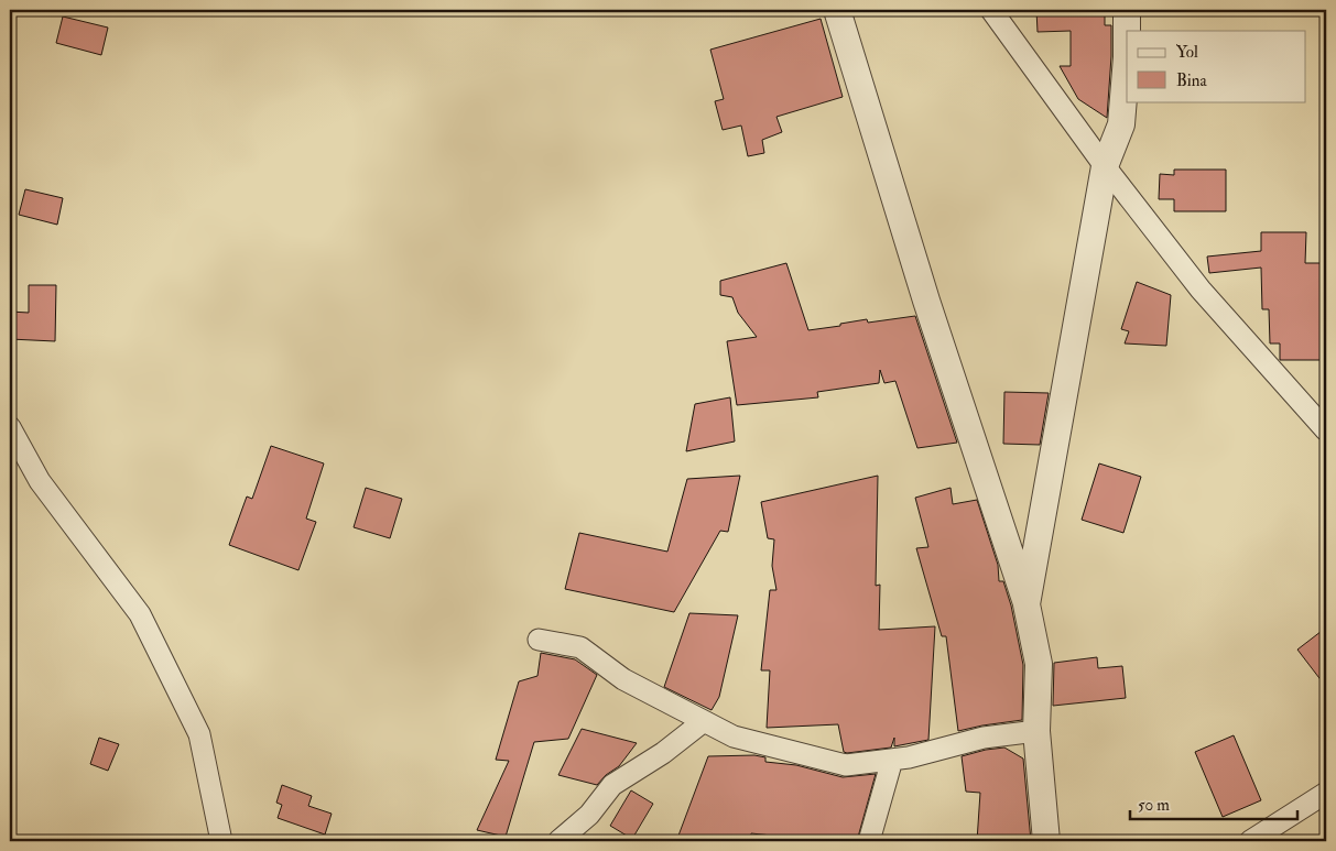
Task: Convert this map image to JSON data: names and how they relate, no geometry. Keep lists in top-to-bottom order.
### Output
{
  "legend": ["Yol", "Bina"],
  "scale_bar": "50 m"
}
